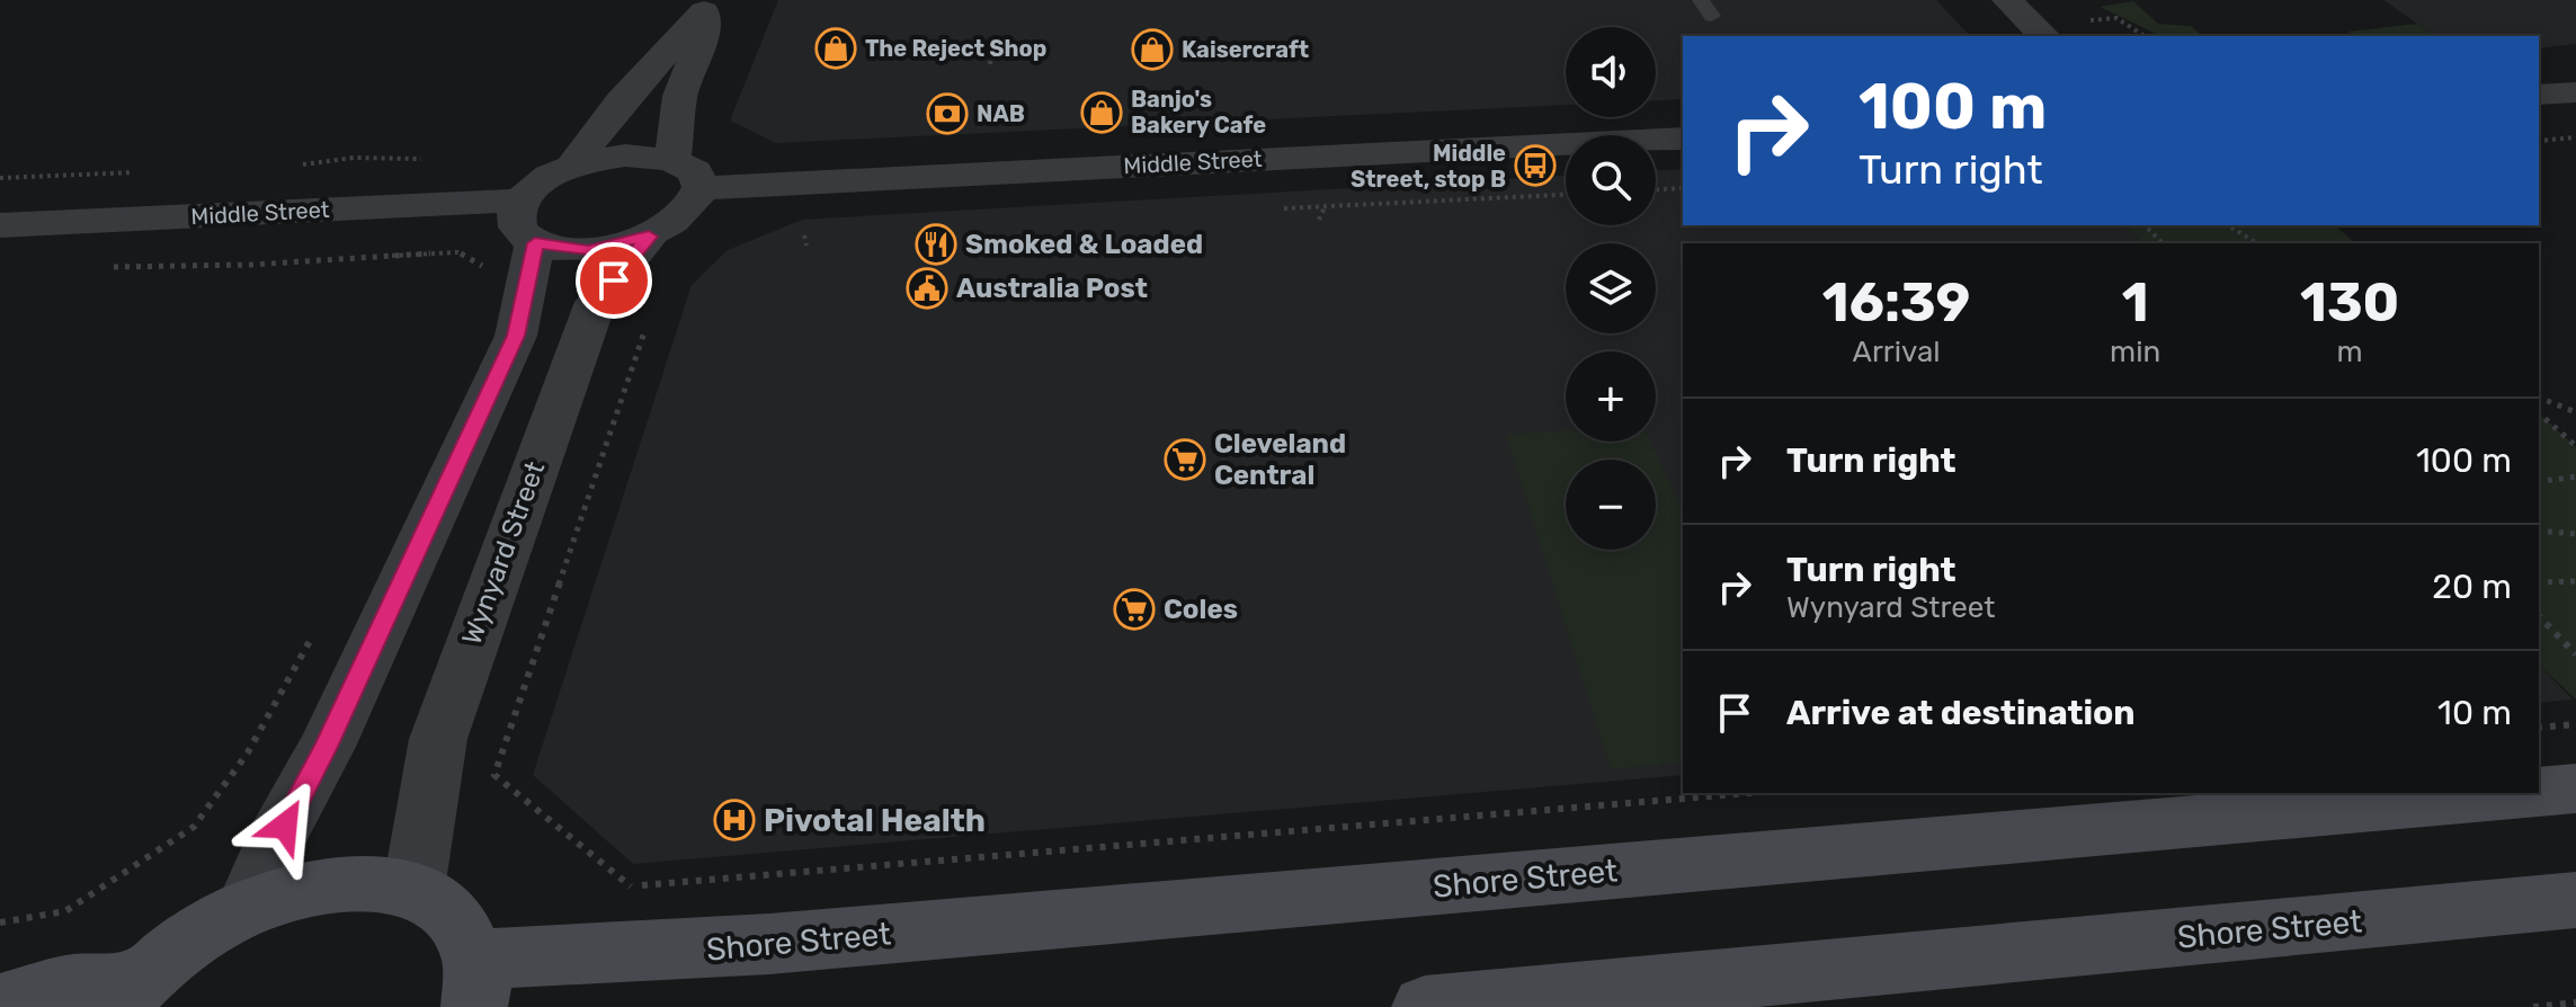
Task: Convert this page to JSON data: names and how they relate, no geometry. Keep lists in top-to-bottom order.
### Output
{
  "streets": {
    "main road": ["Shore Street"],
    "street": ["Middle Street", "Wynyard Street"]
  },
  "crossings": [
    ["Middle Street", "Wynyard Street"]
  ],
  "places": {
    "shop": ["The Reject Shop", "Kaisercraft", "Banjo's Bakery Cafe"],
    "bank": ["NAB"],
    "bus stop": ["Middle Street, stop B"],
    "restaurant": ["Smoked & Loaded"],
    "public building": ["Australia Post"],
    "supermarket": ["Cleveland Central", "Coles"],
    "hospital": ["Pivotal Health"]
  },
  "page": {
    "map_buttons": ["+", "−"],
    "turn": ["100 m", "Turn right"],
    "eta": [
      "16:39",
      "Arrival",
      "1",
      "min",
      "130",
      "m"
    ],
    "list": [
      {
        "name": "Turn right",
        "value": "100 m"
      },
      {
        "name": "Turn right",
        "note": "Wynyard Street",
        "value": "20 m"
      },
      {
        "name": "Arrive at destination",
        "value": "10 m"
      }
    ]
  }
}
